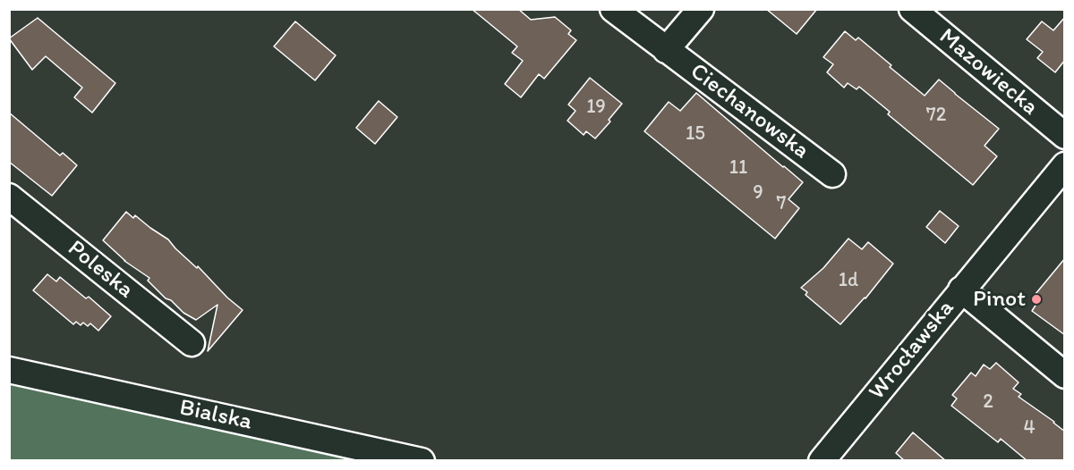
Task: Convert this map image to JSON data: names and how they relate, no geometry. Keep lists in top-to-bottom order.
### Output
{
  "streets": {
    "street": [
      "Mazowiecka",
      "Ciechanowska",
      "Poleska",
      "Wrocławska",
      "Bialska"
    ]
  },
  "places": ["Pinot"],
  "house_numbers": [
    "19",
    "72",
    "15",
    "11",
    "9",
    "7",
    "1d",
    "2",
    "4"
  ]
}
